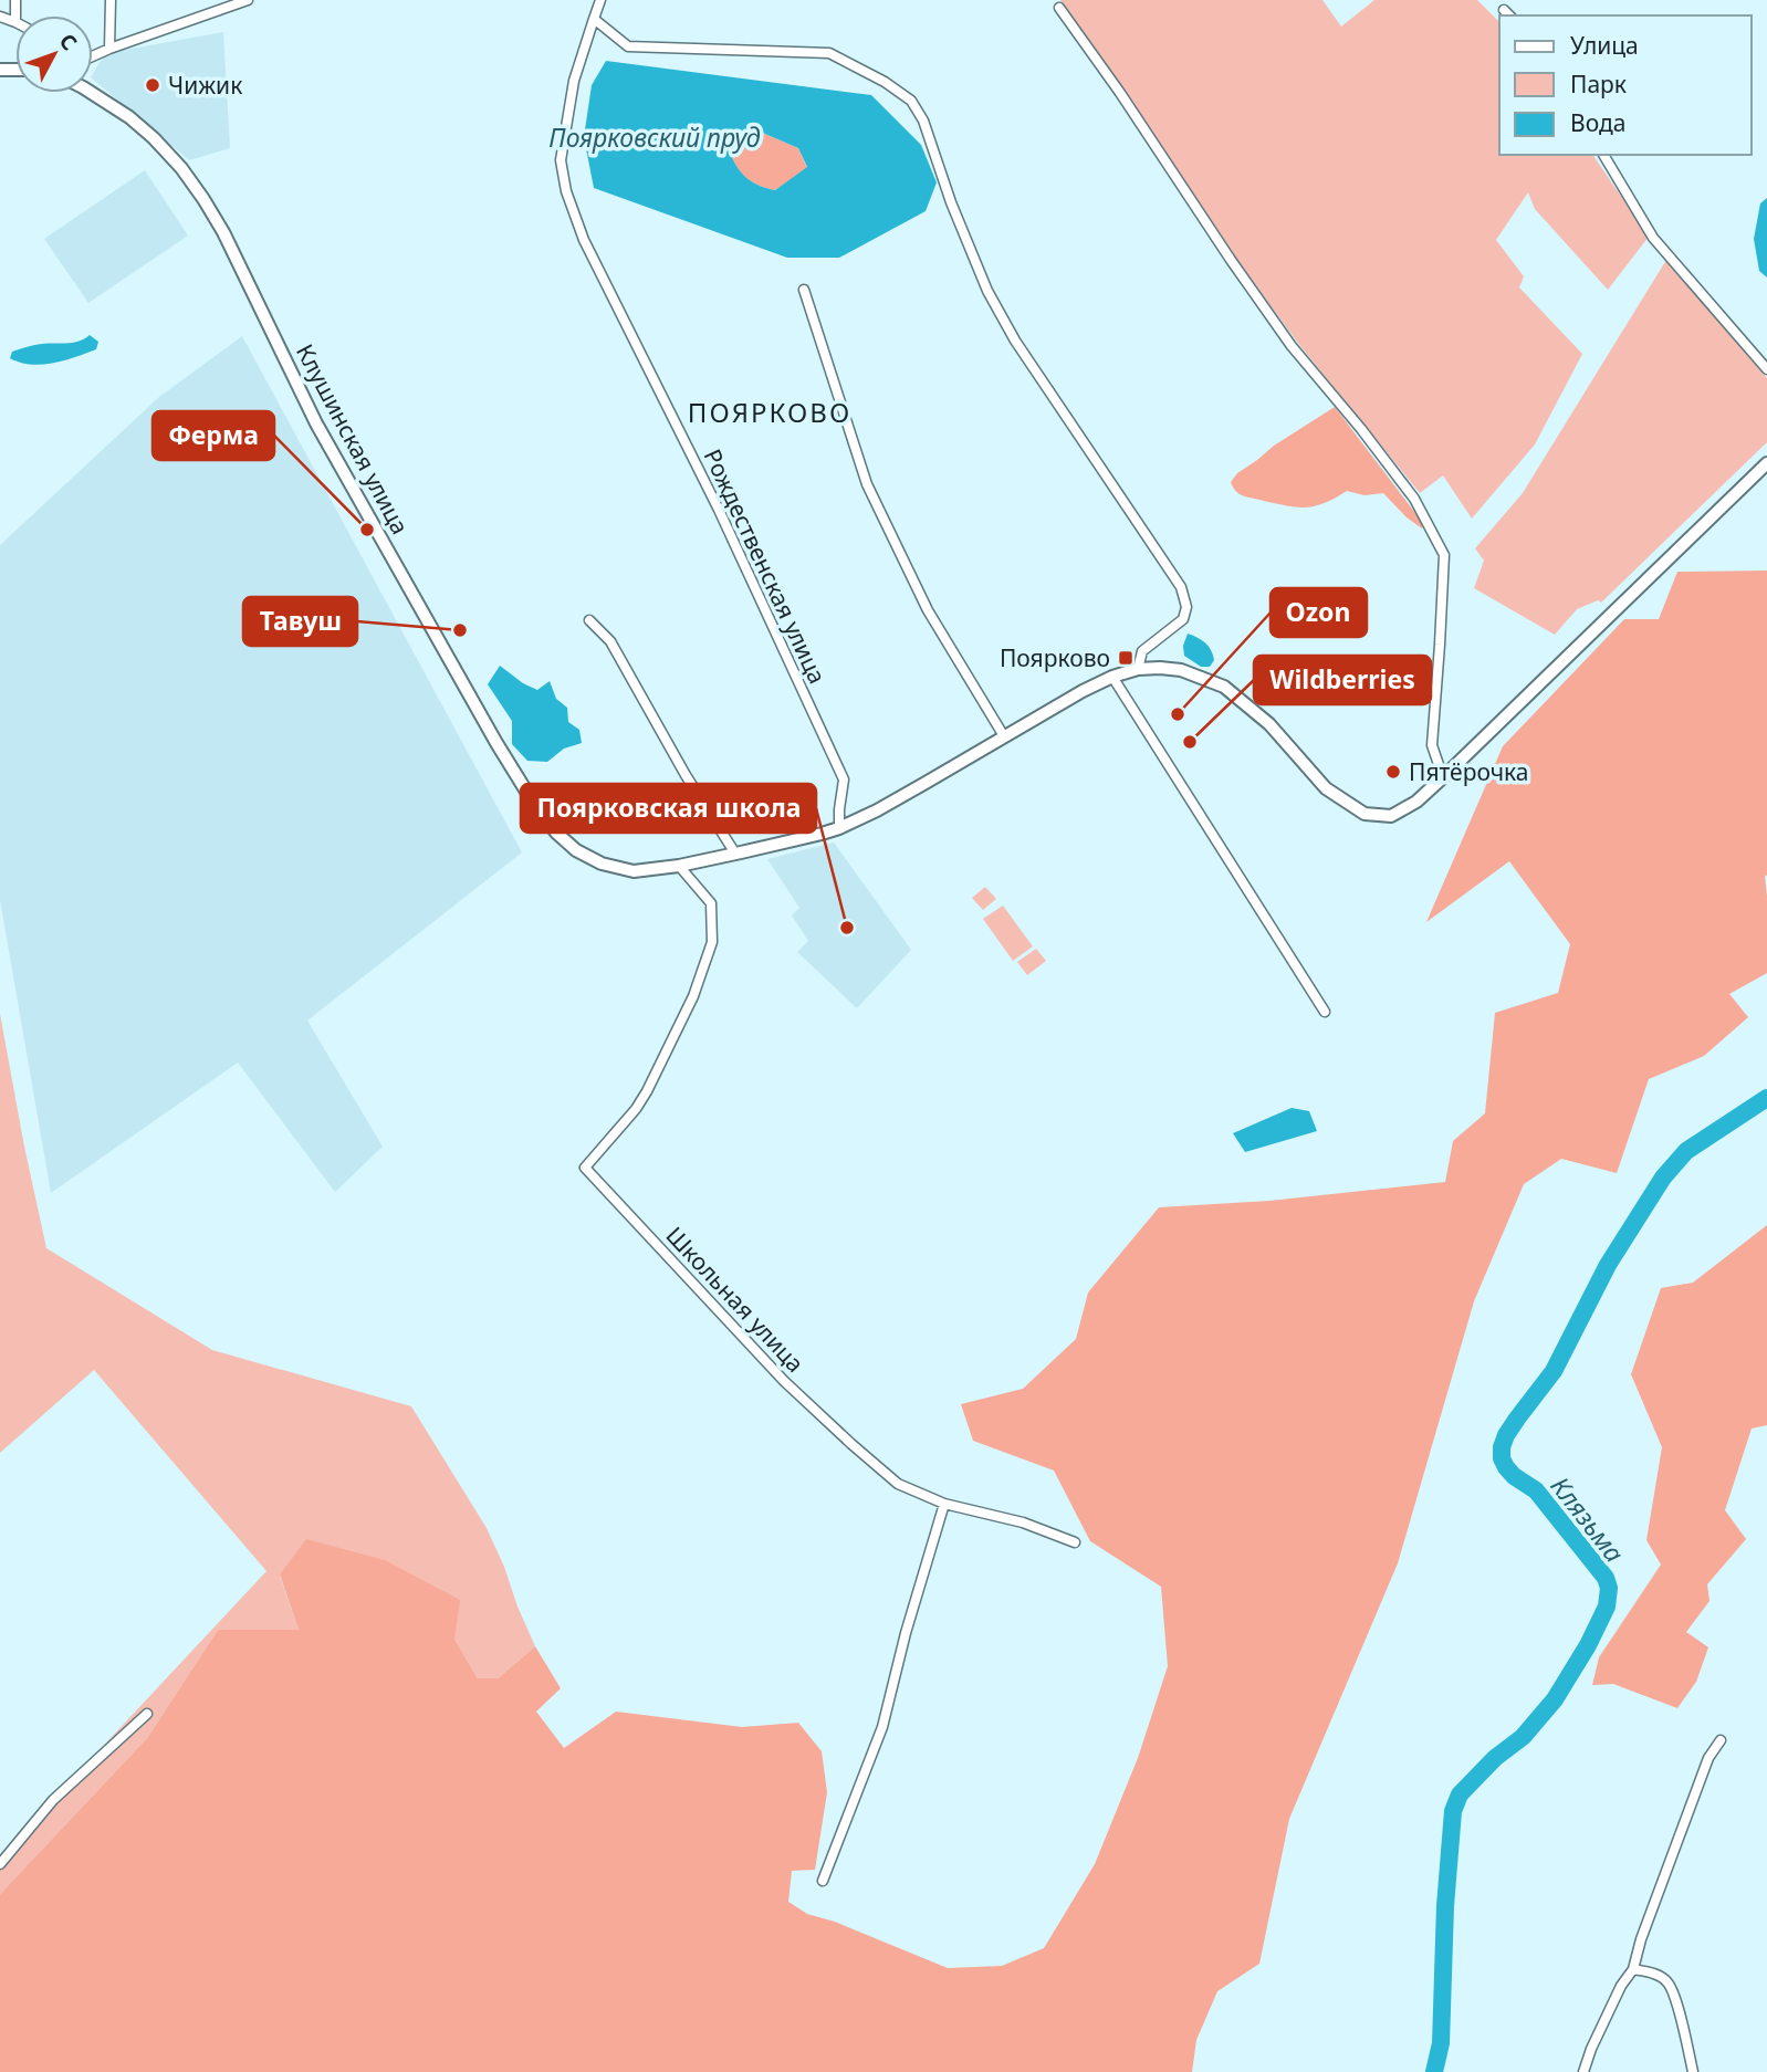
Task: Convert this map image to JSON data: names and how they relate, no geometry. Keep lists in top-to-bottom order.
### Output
{
  "streets": {
    "main road": ["Клушинская улица"],
    "street": ["Рождественская улица", "Школьная улица"]
  },
  "crossings": [
    ["Клушинская улица", "Школьная улица"]
  ],
  "districts": ["ПОЯРКОВО"],
  "water": ["Поярковский пруд", "Клязьма"],
  "places": {
    "other": [
      "Чижик",
      "Ферма",
      "Тавуш",
      "Ozon",
      "Wildberries",
      "Пятёрочка",
      "Поярковская школа"
    ],
    "transit": ["Поярково"]
  },
  "legend": ["Улица", "Парк", "Вода"],
  "north": "top right"
}
